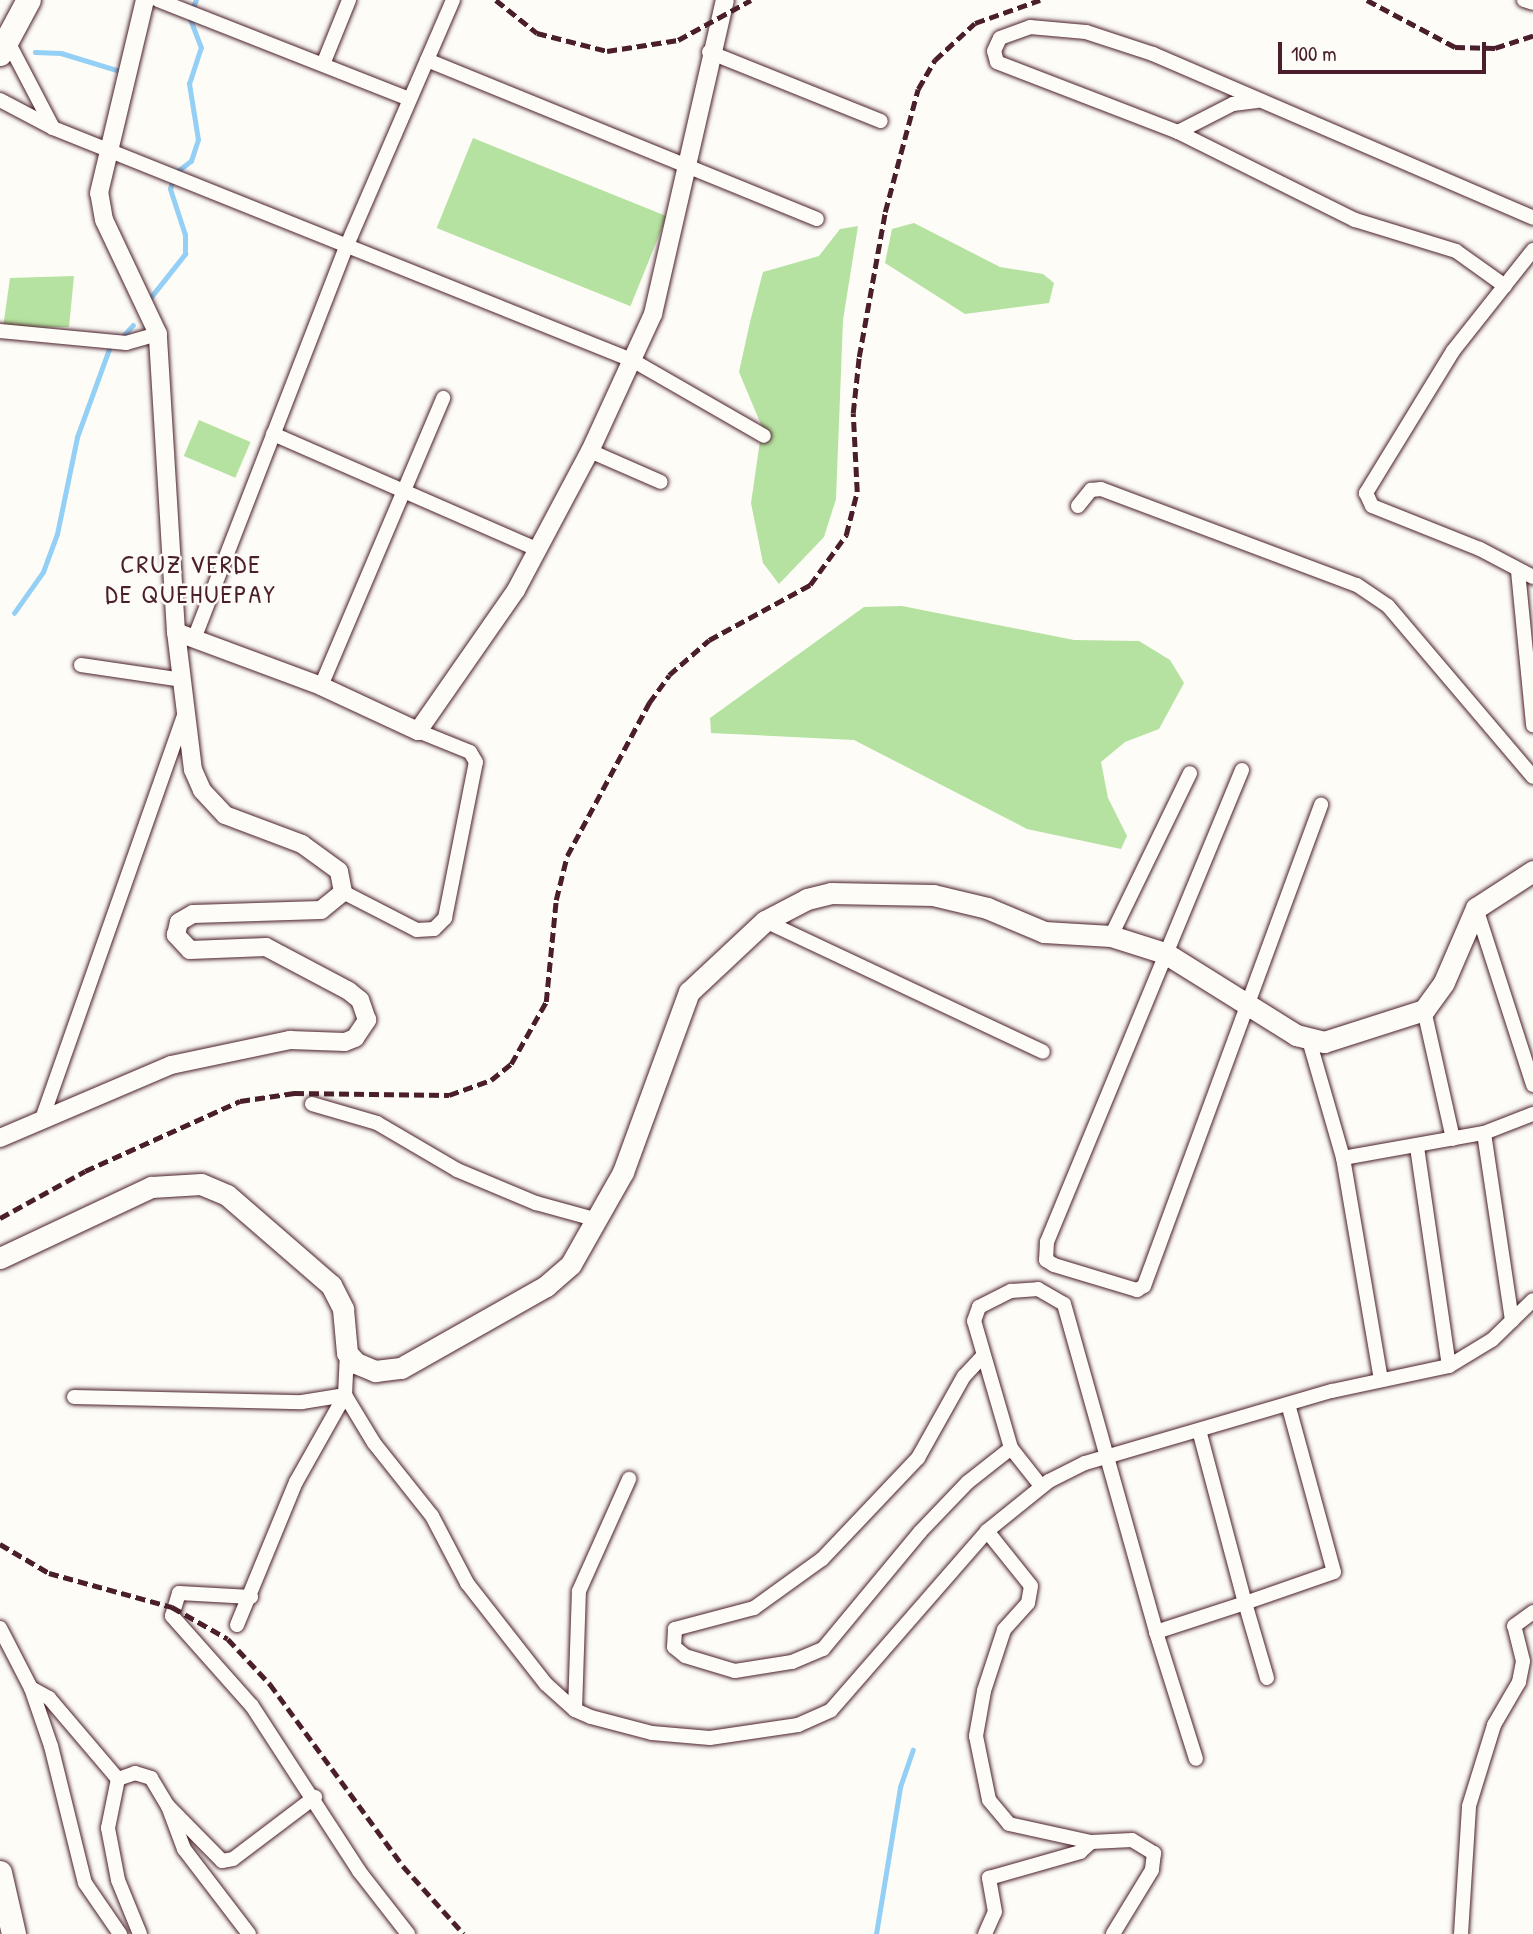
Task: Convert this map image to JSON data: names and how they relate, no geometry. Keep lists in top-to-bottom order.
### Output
{
  "districts": ["CRUZ VERDE DE QUEHUEPAY"],
  "scale_bar": "100 m"
}
